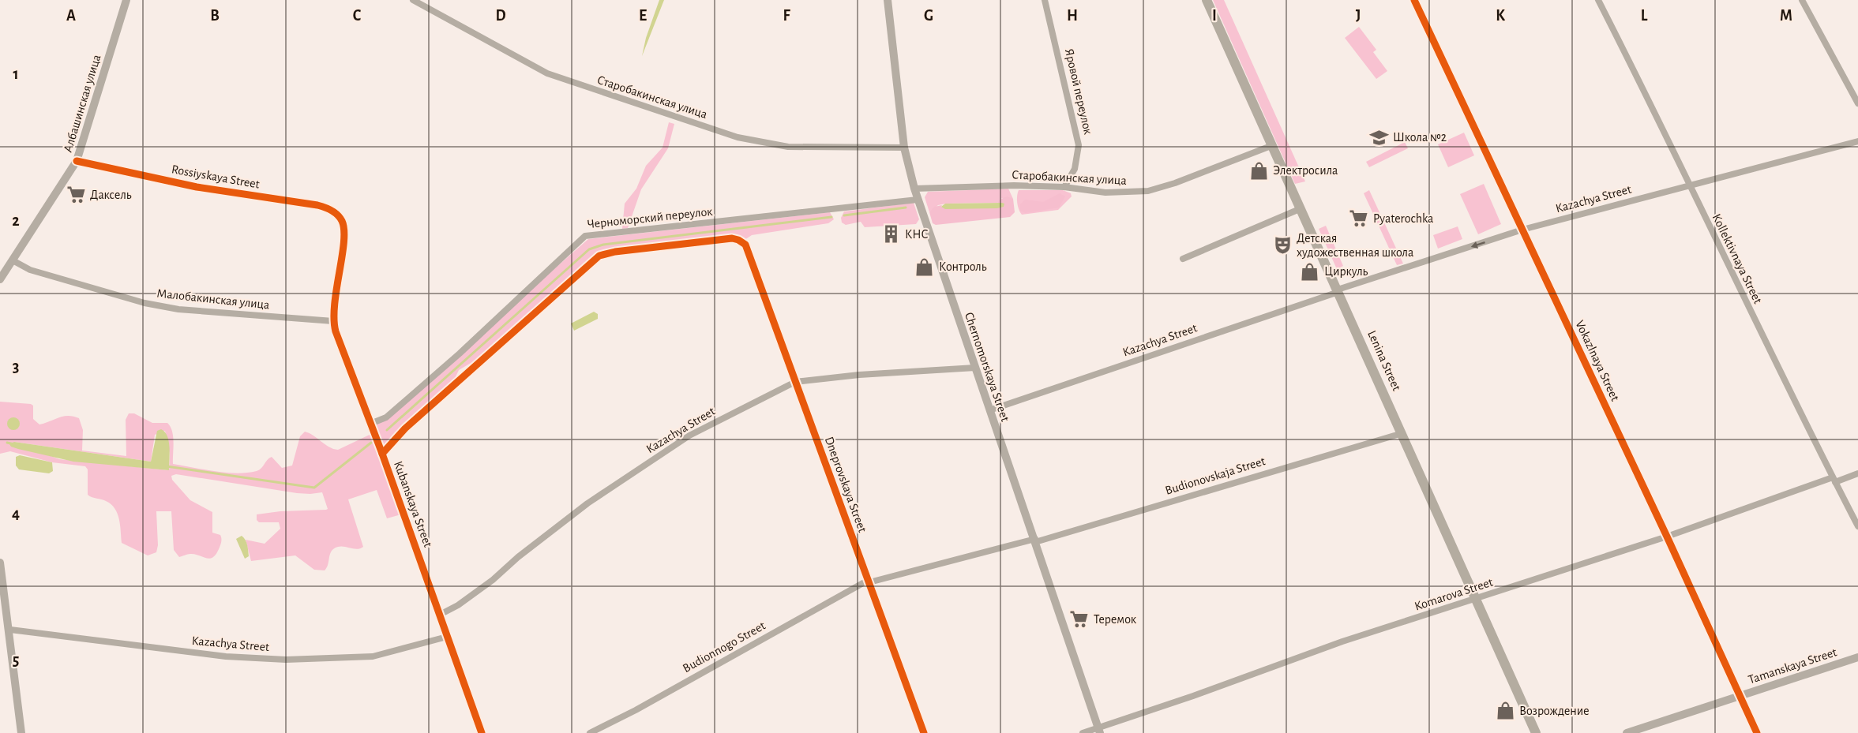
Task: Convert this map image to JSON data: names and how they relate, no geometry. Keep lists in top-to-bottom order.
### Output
{
  "streets": {
    "main road": ["Lenina Street"],
    "street": [
      "Яровой переулок",
      "Старобакинская улица",
      "Албашинская улица",
      "Rossiyskaya Street",
      "Kazachya Street",
      "Черноморский переулок",
      "Kollektivnaya Street",
      "Малобакинская улица",
      "Vokazlnaya Street",
      "Chernomorskaya Street",
      "Budionovskaja Street",
      "Dneprovskaya Street",
      "Kubanskaya Street",
      "Komarova Street",
      "Budionnogo Street",
      "Tamanskaya Street"
    ]
  },
  "crossings": [
    ["Яровой переулок", "Старобакинская улица"],
    ["Старобакинская улица", "Lenina Street"],
    ["Старобакинская улица", "Chernomorskaya Street"],
    ["Албашинская улица", "Rossiyskaya Street"],
    ["Албашинская улица", "Малобакинская улица"],
    ["Rossiyskaya Street", "Kubanskaya Street"],
    ["Kazachya Street", "Kollektivnaya Street"],
    ["Kazachya Street", "Lenina Street"],
    ["Kazachya Street", "Vokazlnaya Street"],
    ["Kazachya Street", "Chernomorskaya Street"],
    ["Kazachya Street", "Dneprovskaya Street"],
    ["Kazachya Street", "Kubanskaya Street"],
    ["Черноморский переулок", "Chernomorskaya Street"],
    ["Черноморский переулок", "Kubanskaya Street"],
    ["Kollektivnaya Street", "Komarova Street"],
    ["Малобакинская улица", "Kubanskaya Street"],
    ["Lenina Street", "Budionovskaja Street"],
    ["Lenina Street", "Komarova Street"],
    ["Vokazlnaya Street", "Komarova Street"],
    ["Vokazlnaya Street", "Tamanskaya Street"],
    ["Chernomorskaya Street", "Budionovskaja Street"],
    ["Chernomorskaya Street", "Komarova Street"],
    ["Budionovskaja Street", "Dneprovskaya Street"],
    ["Budionovskaja Street", "Budionnogo Street"],
    ["Dneprovskaya Street", "Kubanskaya Street"],
    ["Dneprovskaya Street", "Budionnogo Street"]
  ],
  "places": {
    "school or university": ["Школа №2"],
    "shop": [
      "Электросила",
      "Контроль",
      "Циркуль",
      "Возрождение"
    ],
    "supermarket": ["Даксель", "Pyaterochka", "Теремок"],
    "building": ["КНС"],
    "theatre": ["Детская художественная школа"]
  },
  "grid": {
    "columns": [
      "A",
      "B",
      "C",
      "D",
      "E",
      "F",
      "G",
      "H",
      "I",
      "J",
      "K",
      "L",
      "M"
    ],
    "rows": [
      "1",
      "2",
      "3",
      "4",
      "5"
    ]
  }
}
